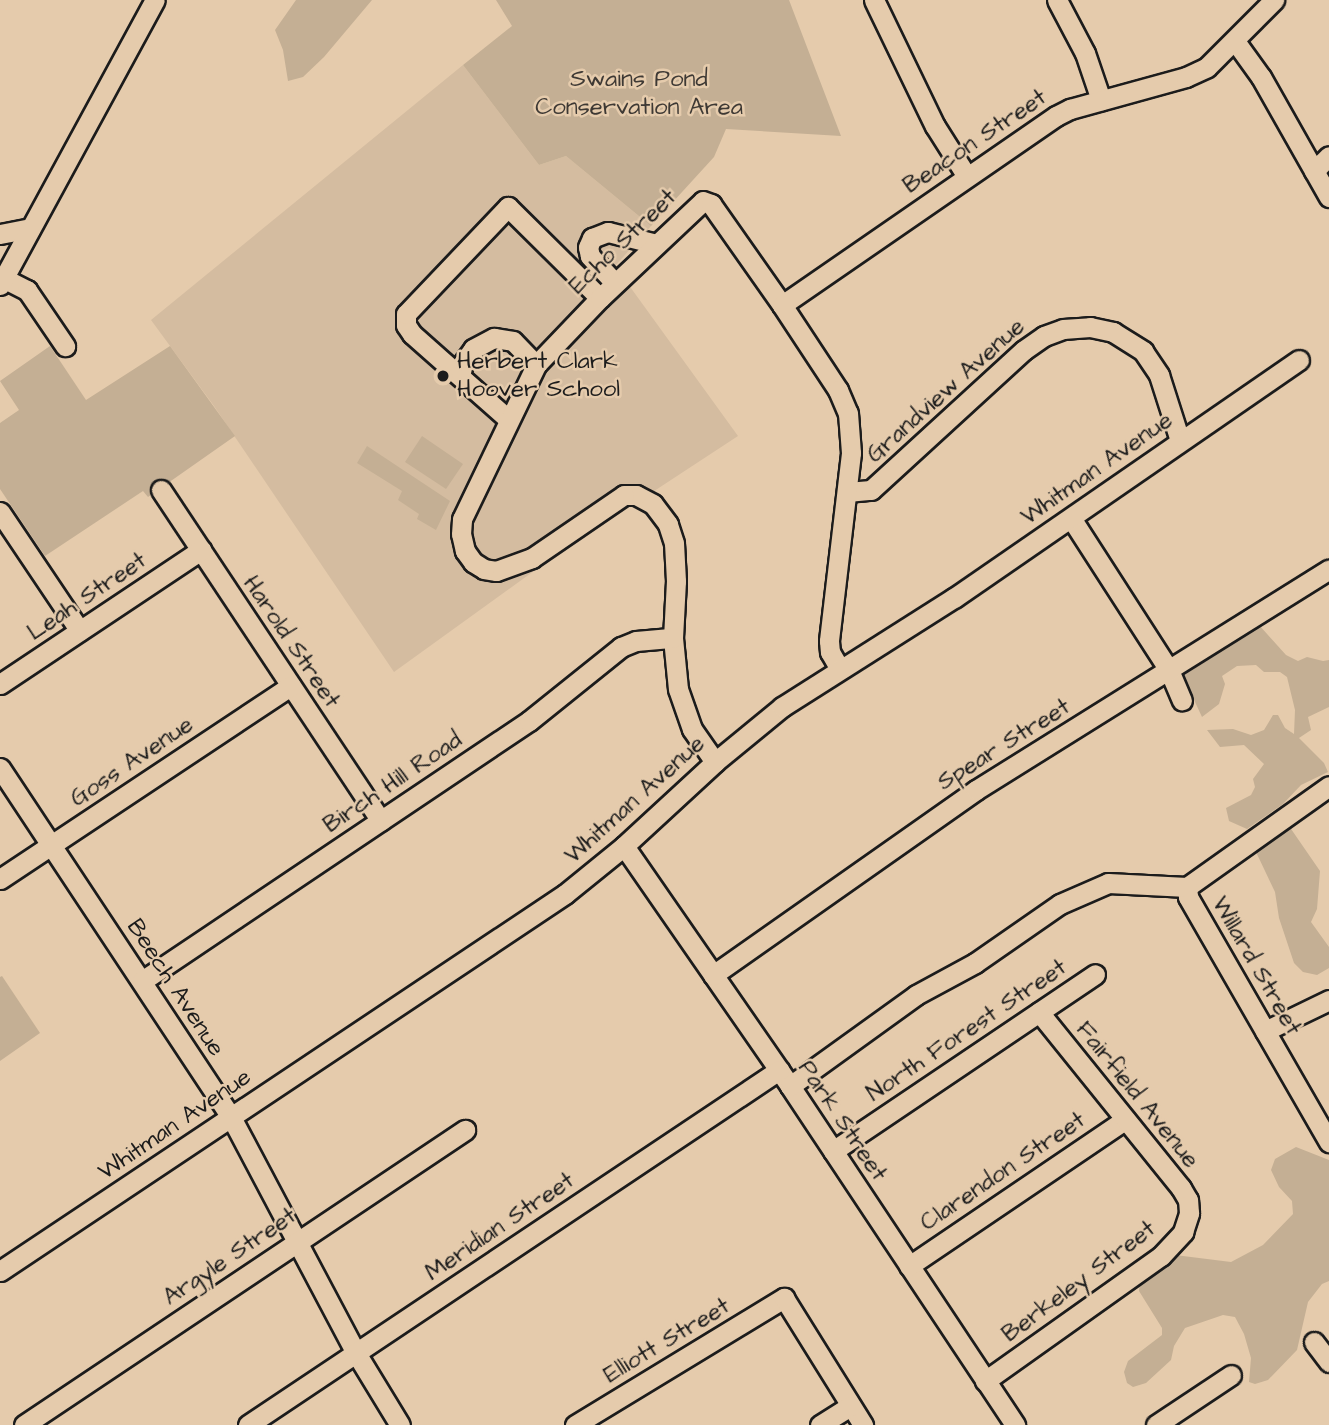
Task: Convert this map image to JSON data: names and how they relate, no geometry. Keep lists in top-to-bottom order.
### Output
{
  "streets": {
    "street": [
      "Beacon Street",
      "Echo Street",
      "Grandview Avenue",
      "Whitman Avenue",
      "Leah Street",
      "Harold Street",
      "Spear Street",
      "Goss Avenue",
      "Birch Hill Road",
      "Willard Street",
      "Beech Avenue",
      "North Forest Street",
      "Fairfield Avenue",
      "Park Street",
      "Clarendon Street",
      "Meridian Street",
      "Argyle Street",
      "Berkeley Street",
      "Elliott Street"
    ]
  },
  "crossings": [
    ["Beacon Street", "Echo Street"],
    ["Echo Street", "Grandview Avenue"],
    ["Echo Street", "Whitman Avenue"],
    ["Echo Street", "Birch Hill Road"],
    ["Grandview Avenue", "Whitman Avenue"],
    ["Whitman Avenue", "Beech Avenue"],
    ["Whitman Avenue", "Park Street"],
    ["Leah Street", "Harold Street"],
    ["Harold Street", "Goss Avenue"],
    ["Harold Street", "Birch Hill Road"],
    ["Spear Street", "Park Street"],
    ["Goss Avenue", "Beech Avenue"],
    ["Birch Hill Road", "Beech Avenue"],
    ["Willard Street", "Meridian Street"],
    ["Beech Avenue", "Meridian Street"],
    ["Beech Avenue", "Argyle Street"],
    ["North Forest Street", "Fairfield Avenue"],
    ["North Forest Street", "Park Street"],
    ["Fairfield Avenue", "Clarendon Street"],
    ["Fairfield Avenue", "Berkeley Street"],
    ["Park Street", "Clarendon Street"],
    ["Park Street", "Meridian Street"],
    ["Park Street", "Berkeley Street"]
  ],
  "parks": ["Swains Pond Conservation Area"],
  "places": ["Herbert Clark Hoover School"]
}
